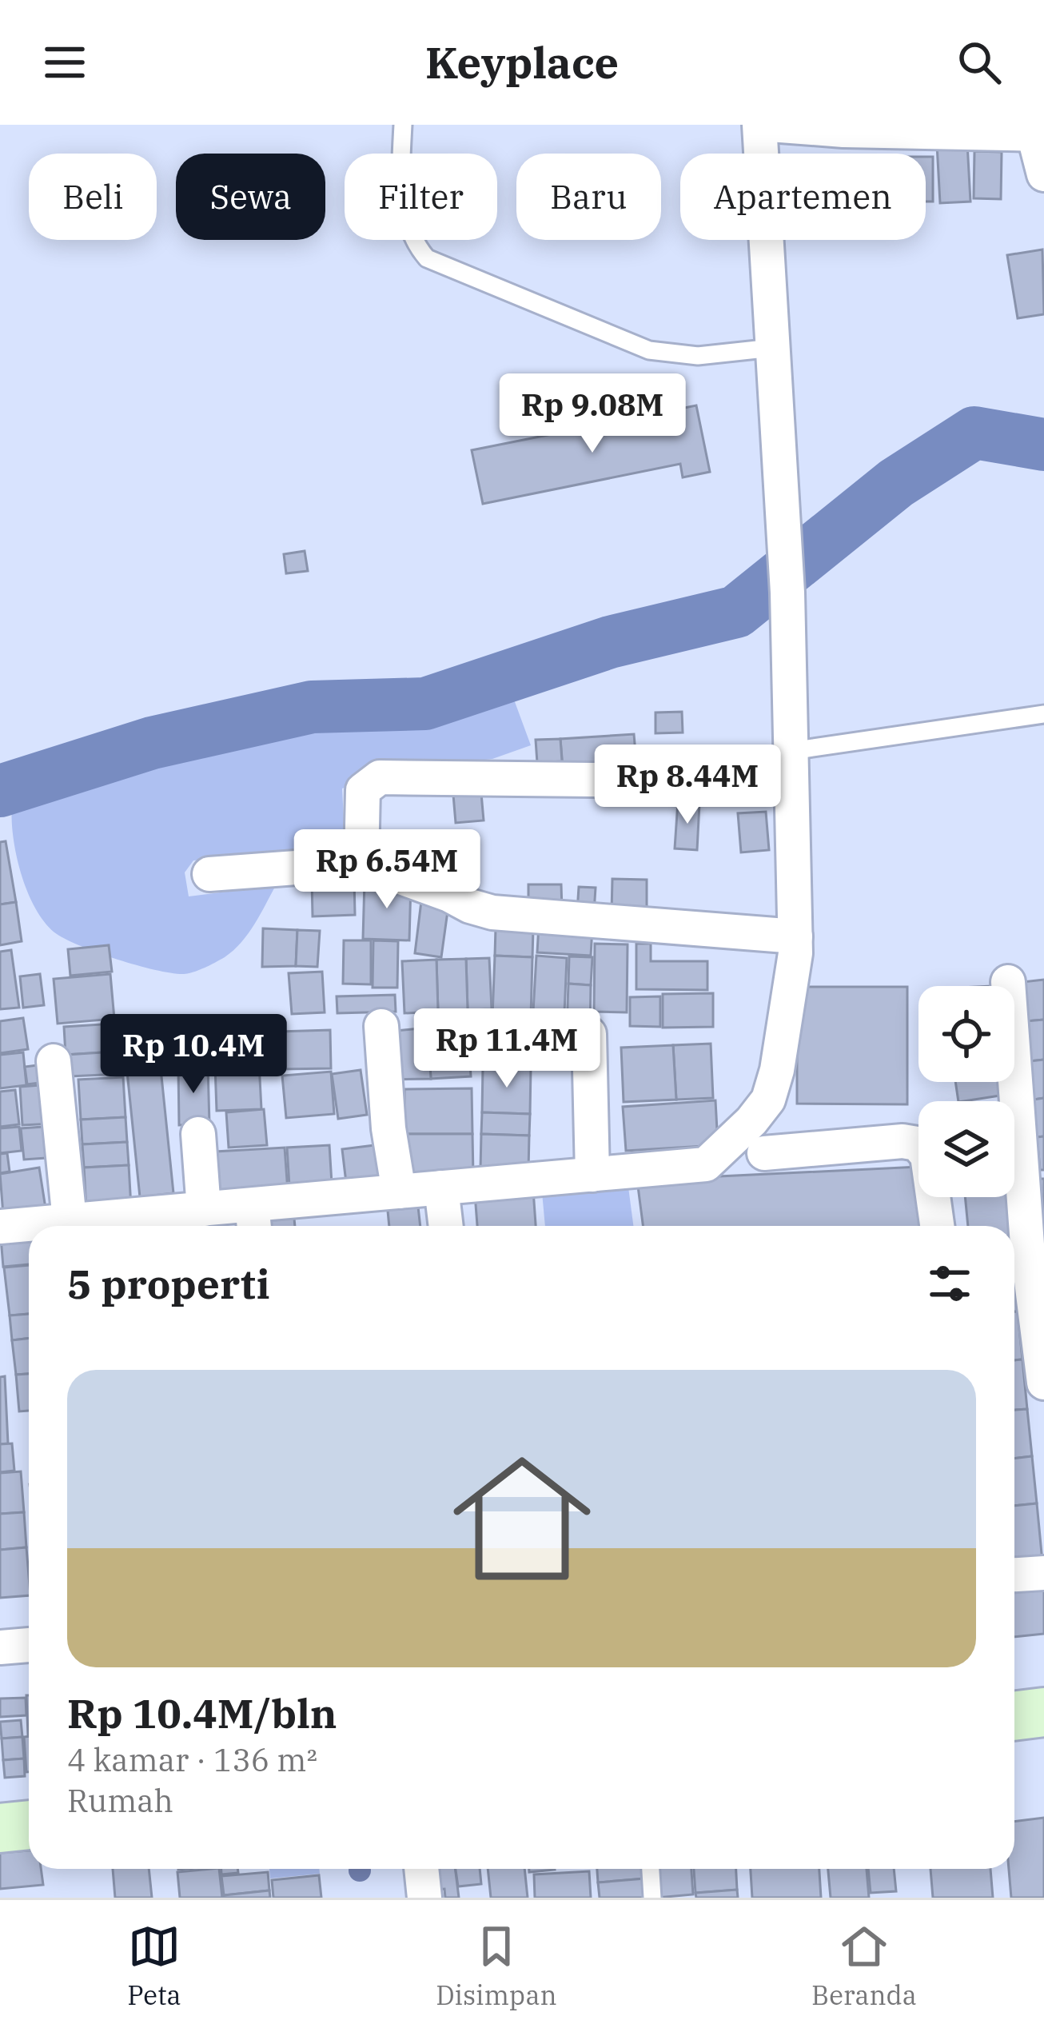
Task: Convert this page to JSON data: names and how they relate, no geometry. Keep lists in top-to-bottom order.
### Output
{
  "page": {
    "header": "Keyplace",
    "chip": [
      "Beli",
      "Sewa",
      "Filter",
      "Baru",
      "Apartemen"
    ],
    "price": [
      "Rp 9.08M",
      "Rp 8.44M",
      "Rp 6.54M",
      "Rp 11.4M",
      "Rp 10.4M"
    ],
    "heading": "5 properti",
    "list": [
      {
        "name": "Rp 10.4M/bln",
        "note": "4 kamar · 136 m² · Rumah"
      }
    ],
    "tabs": ["Peta", "Disimpan", "Beranda"]
  }
}
